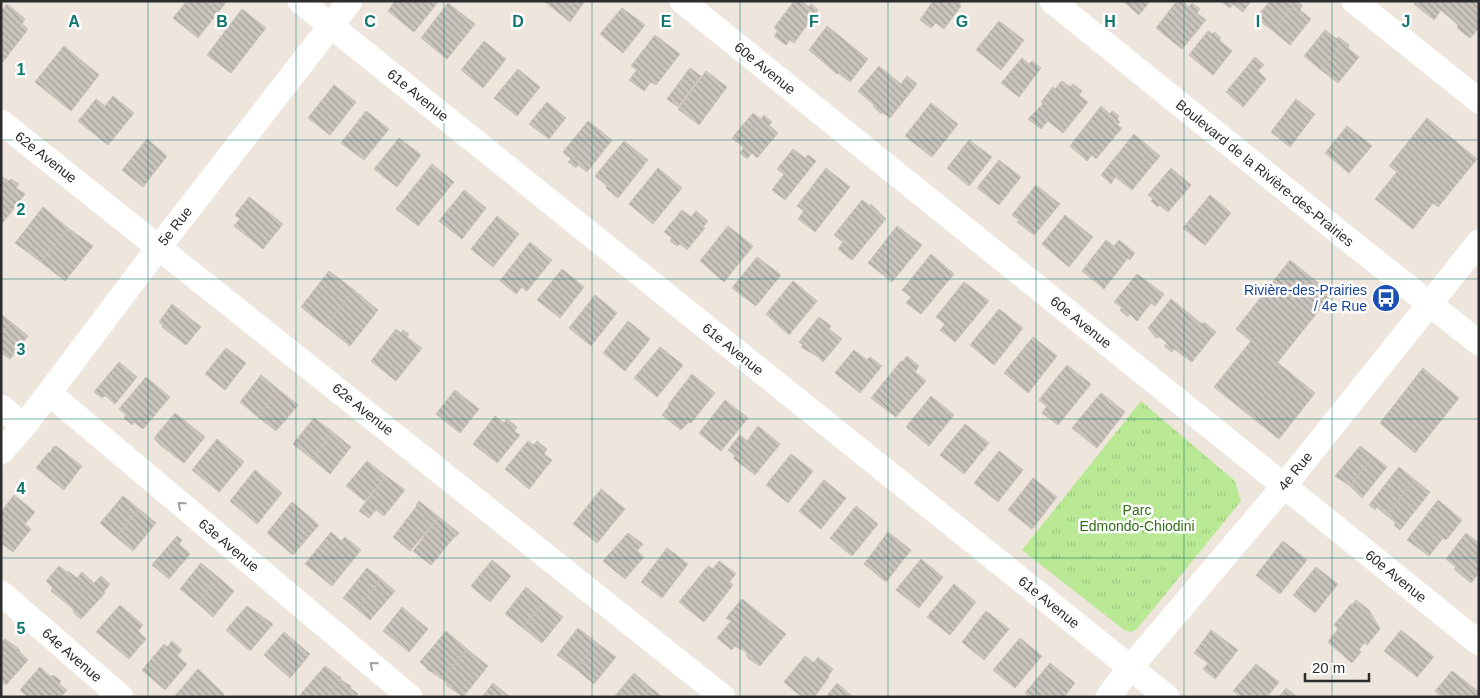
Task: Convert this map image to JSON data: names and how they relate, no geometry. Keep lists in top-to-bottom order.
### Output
{
  "streets": {
    "street": [
      "60e Avenue",
      "61e Avenue",
      "62e Avenue",
      "Boulevard de la Rivière-des-Prairies",
      "5e Rue",
      "4e Rue",
      "63e Avenue",
      "64e Avenue"
    ]
  },
  "crossings": [
    ["60e Avenue", "4e Rue"],
    ["61e Avenue", "5e Rue"],
    ["61e Avenue", "4e Rue"],
    ["62e Avenue", "5e Rue"],
    ["Boulevard de la Rivière-des-Prairies", "4e Rue"],
    ["5e Rue", "63e Avenue"]
  ],
  "one_way": ["63e Avenue"],
  "parks": ["Parc Edmondo-Chiodini"],
  "places": {
    "bus stop": ["Rivière-des-Prairies / 4e Rue"]
  },
  "scale_bar": "20 m",
  "grid": {
    "columns": [
      "A",
      "B",
      "C",
      "D",
      "E",
      "F",
      "G",
      "H",
      "I",
      "J"
    ],
    "rows": [
      "1",
      "2",
      "3",
      "4",
      "5"
    ]
  }
}
